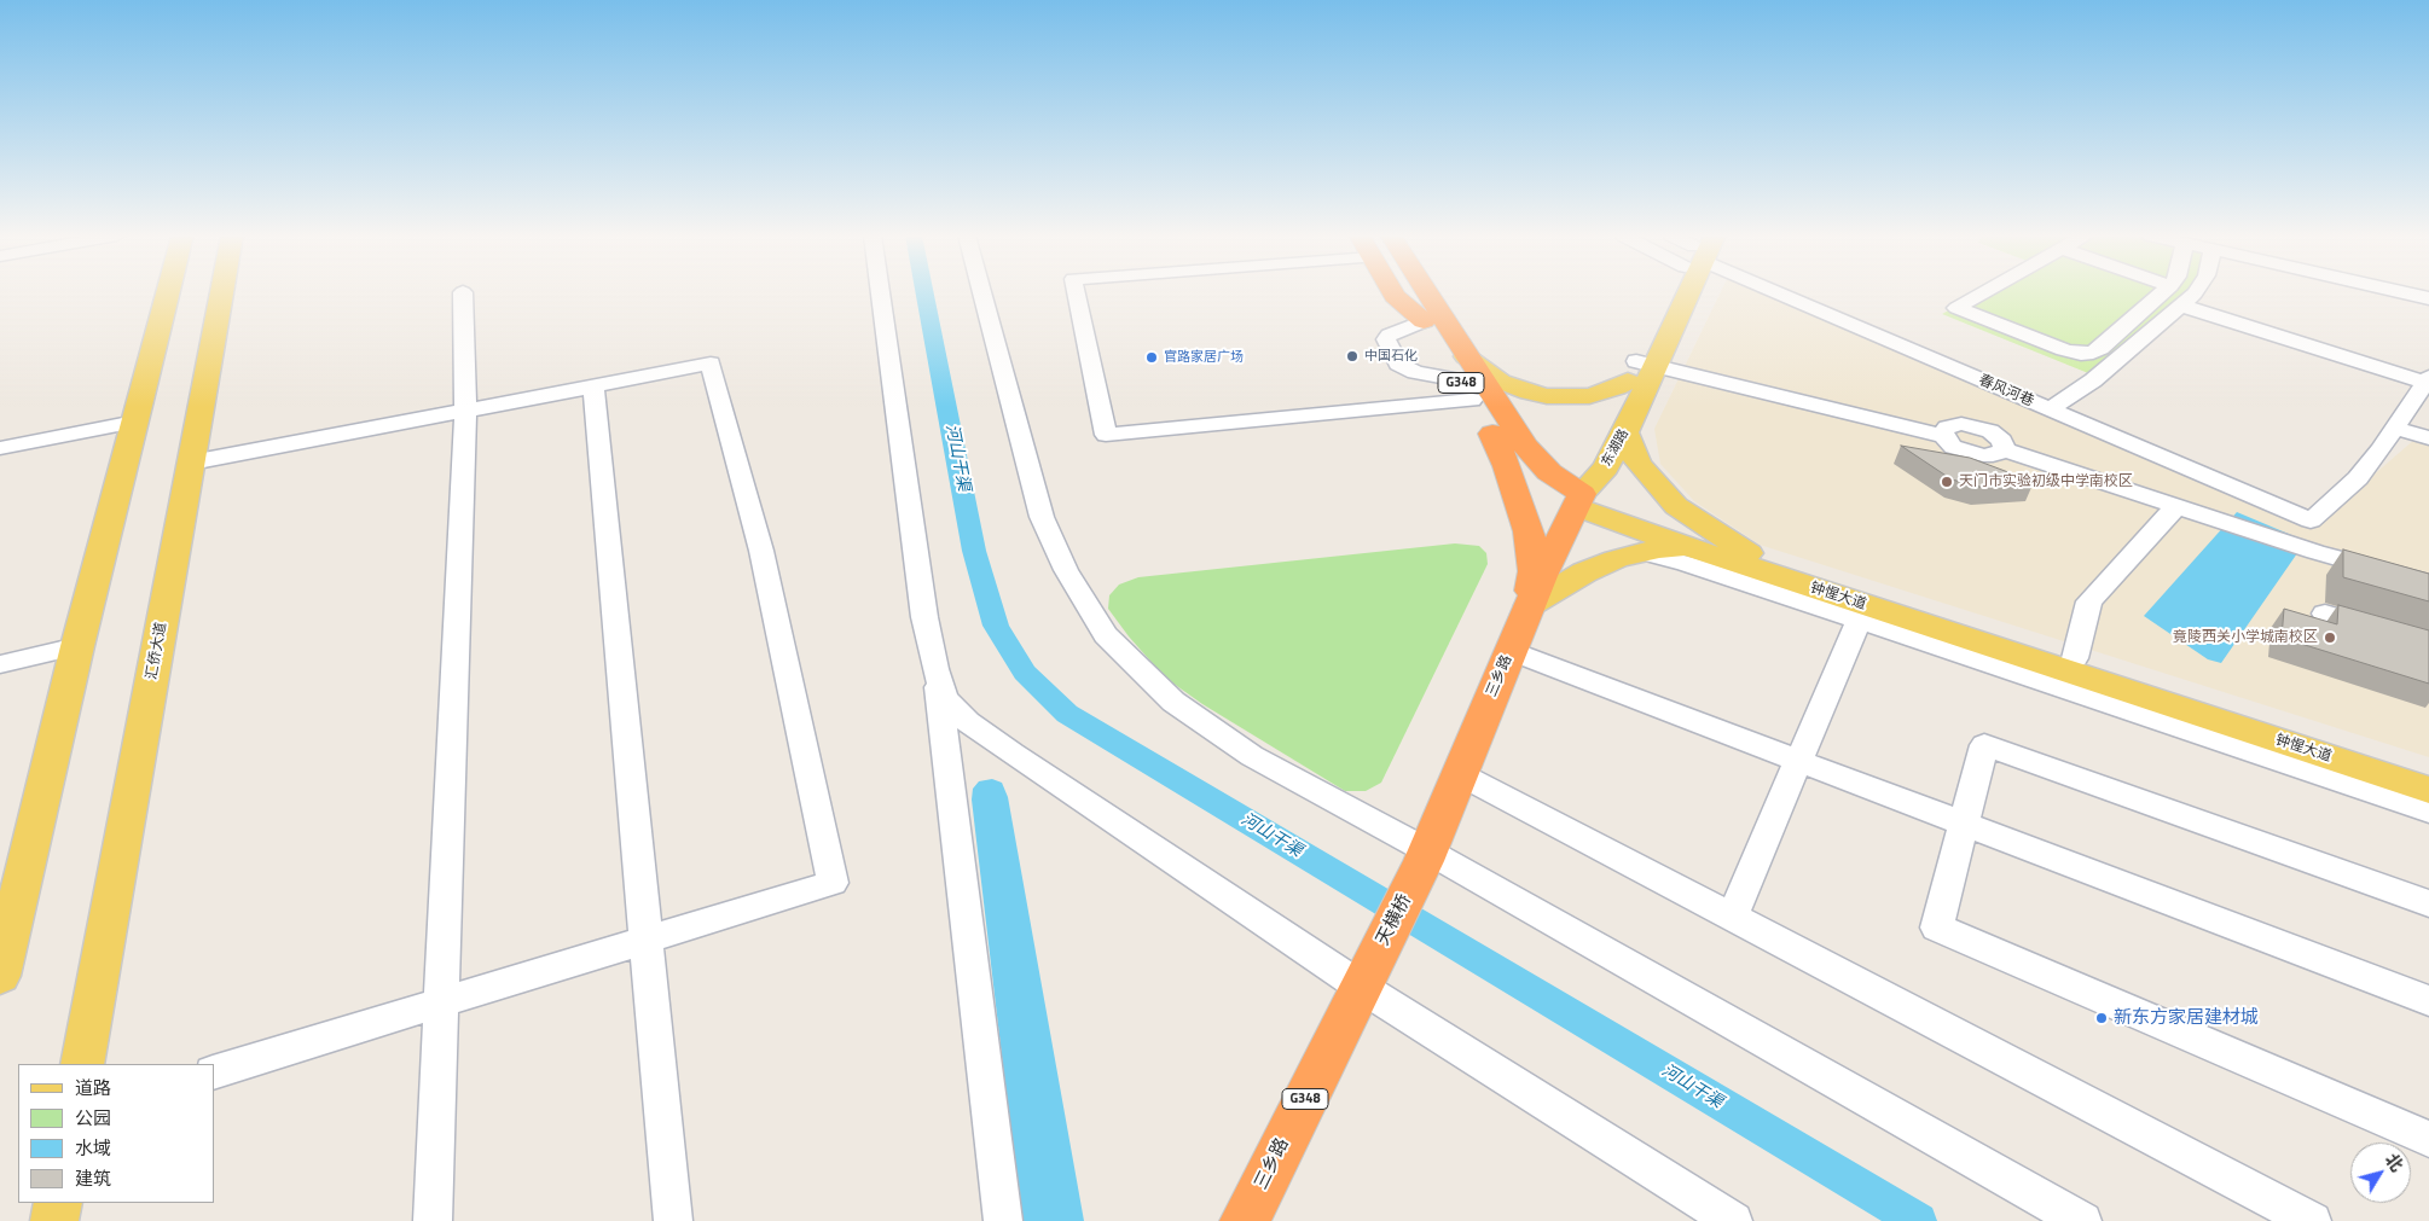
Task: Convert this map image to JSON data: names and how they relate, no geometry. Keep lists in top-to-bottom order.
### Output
{
  "streets": {
    "highway": [
      "G348",
      "钟惺大道",
      "三乡路",
      "天横桥"
    ],
    "main road": ["东湖路", "汇侨大道"],
    "street": ["春风河巷"]
  },
  "crossings": [
    ["东湖路", "钟惺大道"],
    ["东湖路", "三乡路"],
    ["钟惺大道", "三乡路"],
    ["三乡路", "天横桥"]
  ],
  "water": ["河山干渠"],
  "places": [
    "中国石化",
    "官路家居广场",
    "天门市实验初级中学南校区",
    "竟陵西关小学城南校区",
    "新东方家居建材城"
  ],
  "legend": [
    "道路",
    "公园",
    "水域",
    "建筑"
  ],
  "north": "top right"
}
